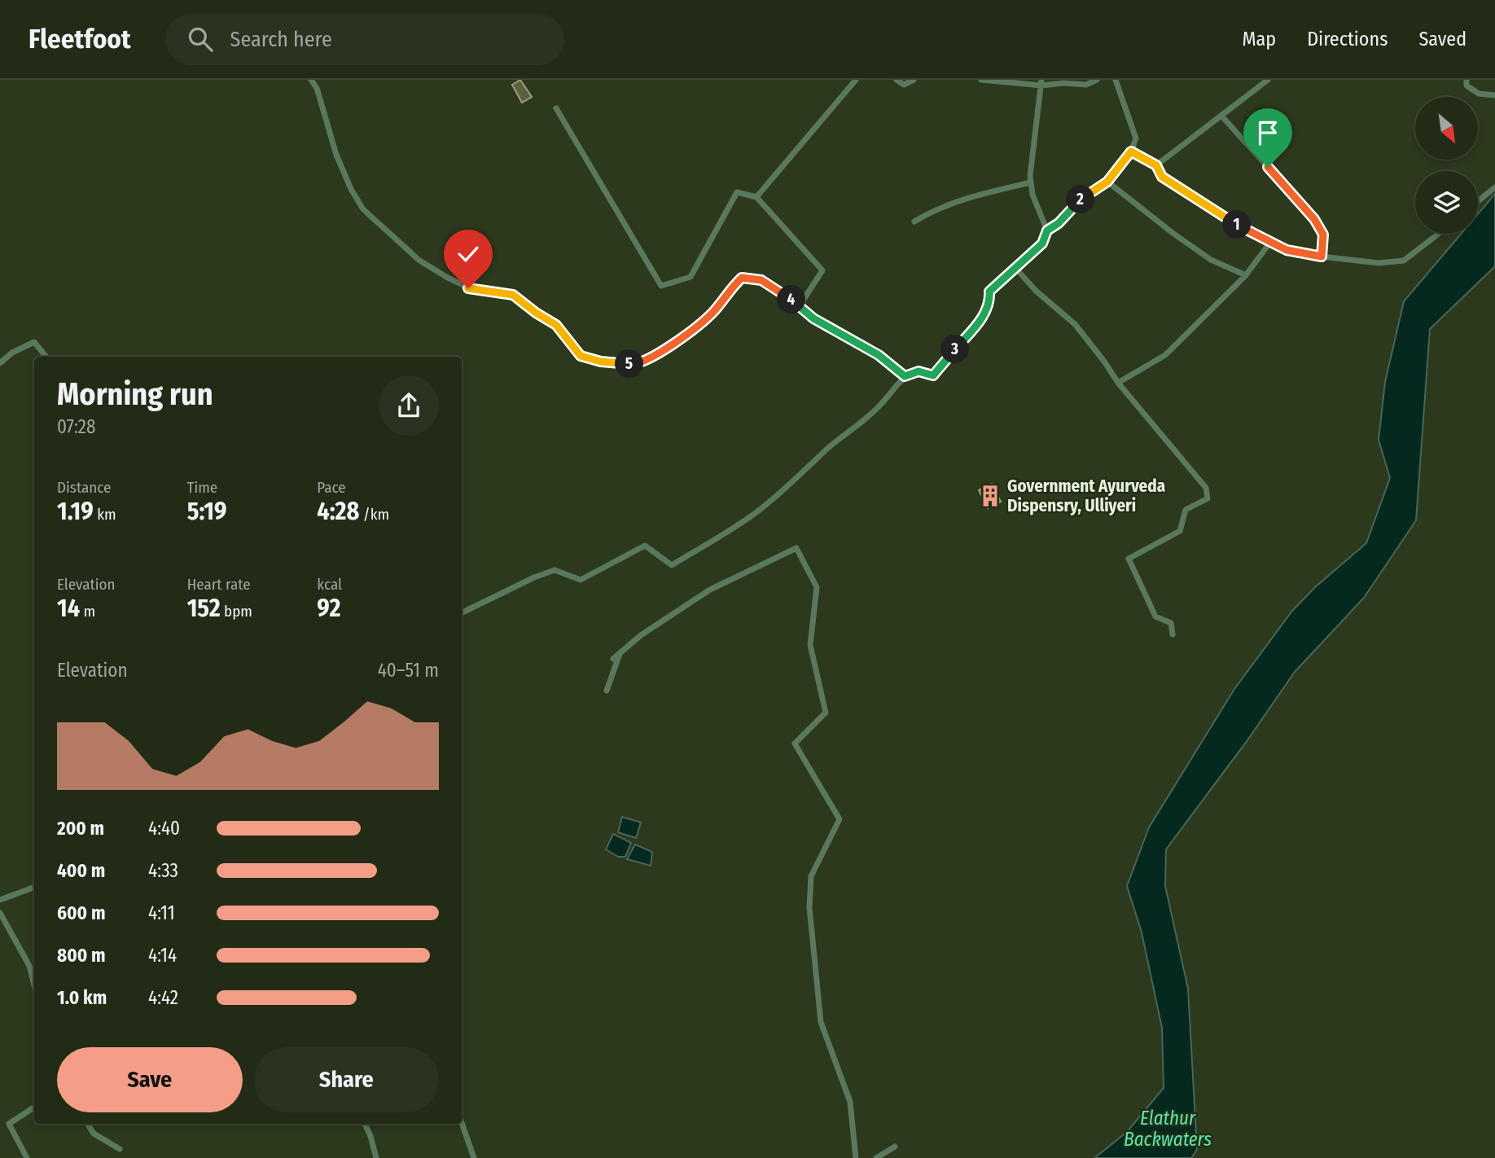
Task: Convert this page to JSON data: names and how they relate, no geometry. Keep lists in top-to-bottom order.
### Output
{
  "water": ["Elathur Backwaters"],
  "places": {
    "building": ["Government Ayurveda Dispensry, Ulliyeri"]
  },
  "north": "bottom right",
  "page": {
    "header": "Fleetfoot",
    "search": "Search here",
    "nav": ["Map", "Directions", "Saved"],
    "pins": [
      "2",
      "1",
      "4",
      "3",
      "5"
    ],
    "heading": ["Morning run", "07:28"],
    "stats": [
      ["Distance", "1.19 km"],
      ["Time", "5:19"],
      ["Pace", "4:28 /km"],
      ["Elevation", "14 m"],
      ["Heart rate", "152 bpm"],
      ["kcal", "92"]
    ],
    "chart": ["Elevation", "40–51 m"],
    "list": [
      {
        "name": "200 m",
        "note": "4:40"
      },
      {
        "name": "400 m",
        "note": "4:33"
      },
      {
        "name": "600 m",
        "note": "4:11"
      },
      {
        "name": "800 m",
        "note": "4:14"
      },
      {
        "name": "1.0 km",
        "note": "4:42"
      }
    ],
    "buttons": ["Save", "Share"]
  }
}
